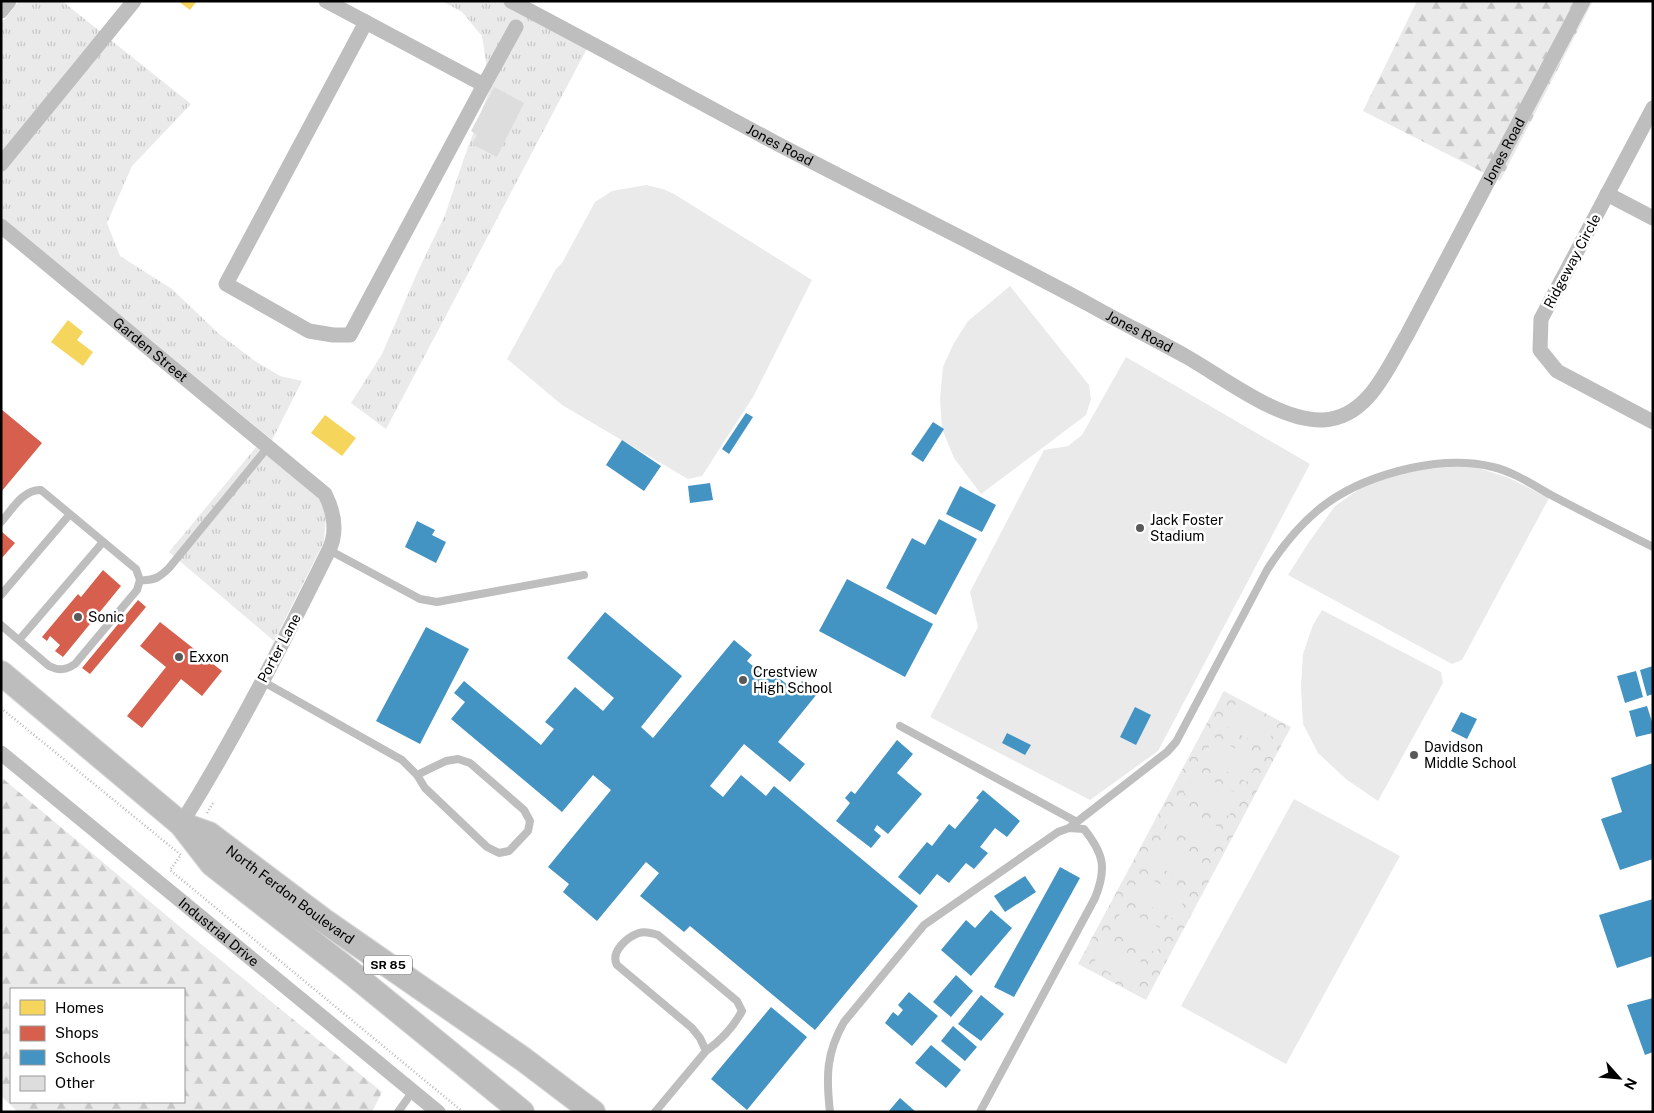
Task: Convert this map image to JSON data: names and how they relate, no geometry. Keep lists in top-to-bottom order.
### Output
{
  "streets": {
    "main road": ["North Ferdon Boulevard", "SR 85"],
    "street": [
      "Jones Road",
      "Ridgeway Circle",
      "Garden Street",
      "Porter Lane",
      "Industrial Drive"
    ]
  },
  "crossings": [
    ["Garden Street", "Porter Lane"],
    ["Porter Lane", "North Ferdon Boulevard"]
  ],
  "places": [
    "Jack Foster Stadium",
    "Sonic",
    "Exxon",
    "Crestview High School",
    "Davidson Middle School"
  ],
  "legend": [
    "Homes",
    "Shops",
    "Schools",
    "Other"
  ],
  "north": "bottom right"
}
